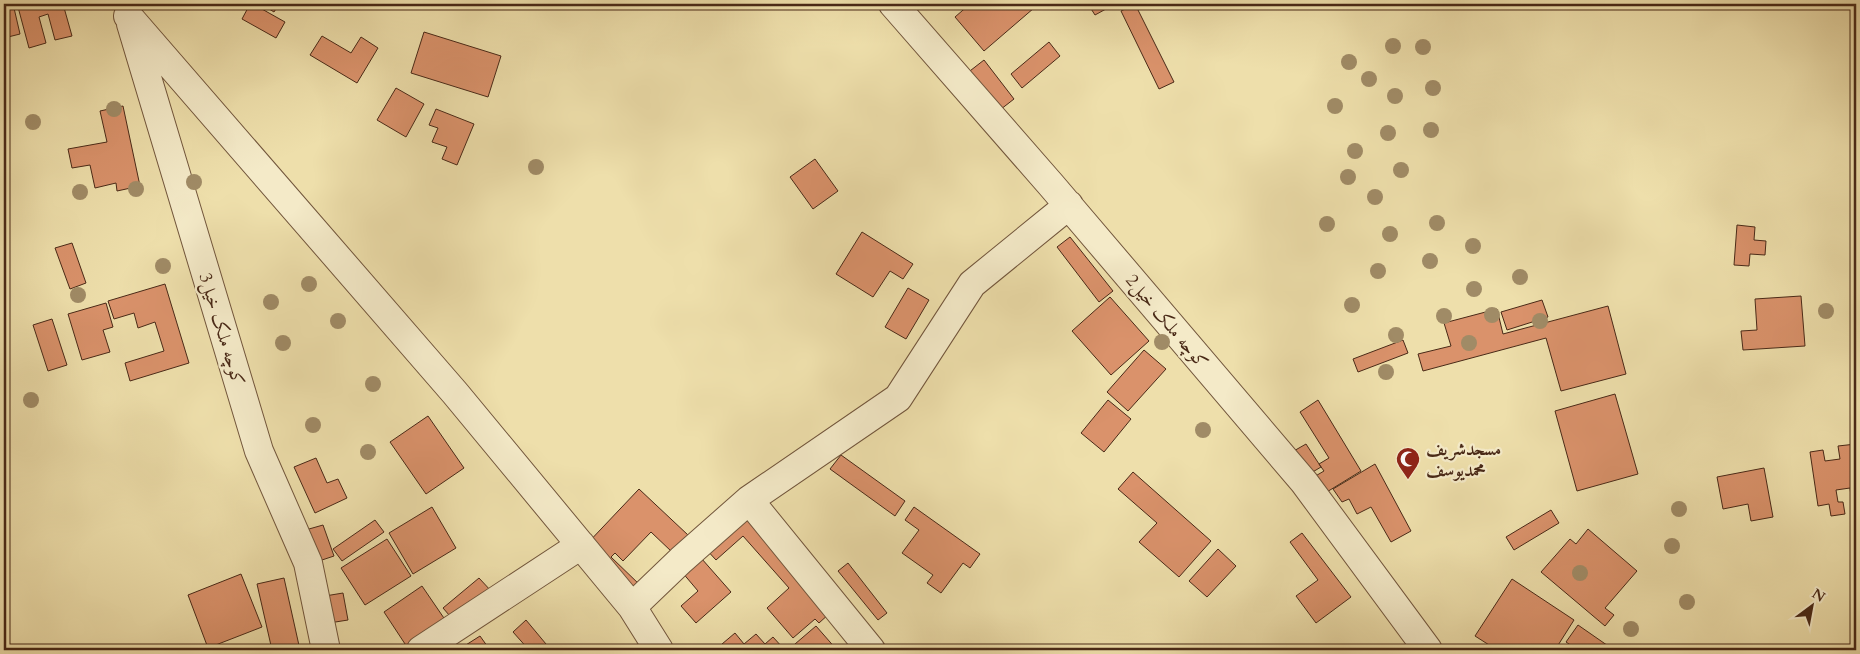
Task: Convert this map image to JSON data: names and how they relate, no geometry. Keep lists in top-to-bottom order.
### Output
{
  "streets": {
    "street": ["کوچه ملک خیل2", "کوچه ملک خیل3"]
  },
  "places": {
    "mosque": ["مسجدشریف محمدیوسف"]
  },
  "north": "top right"
}
